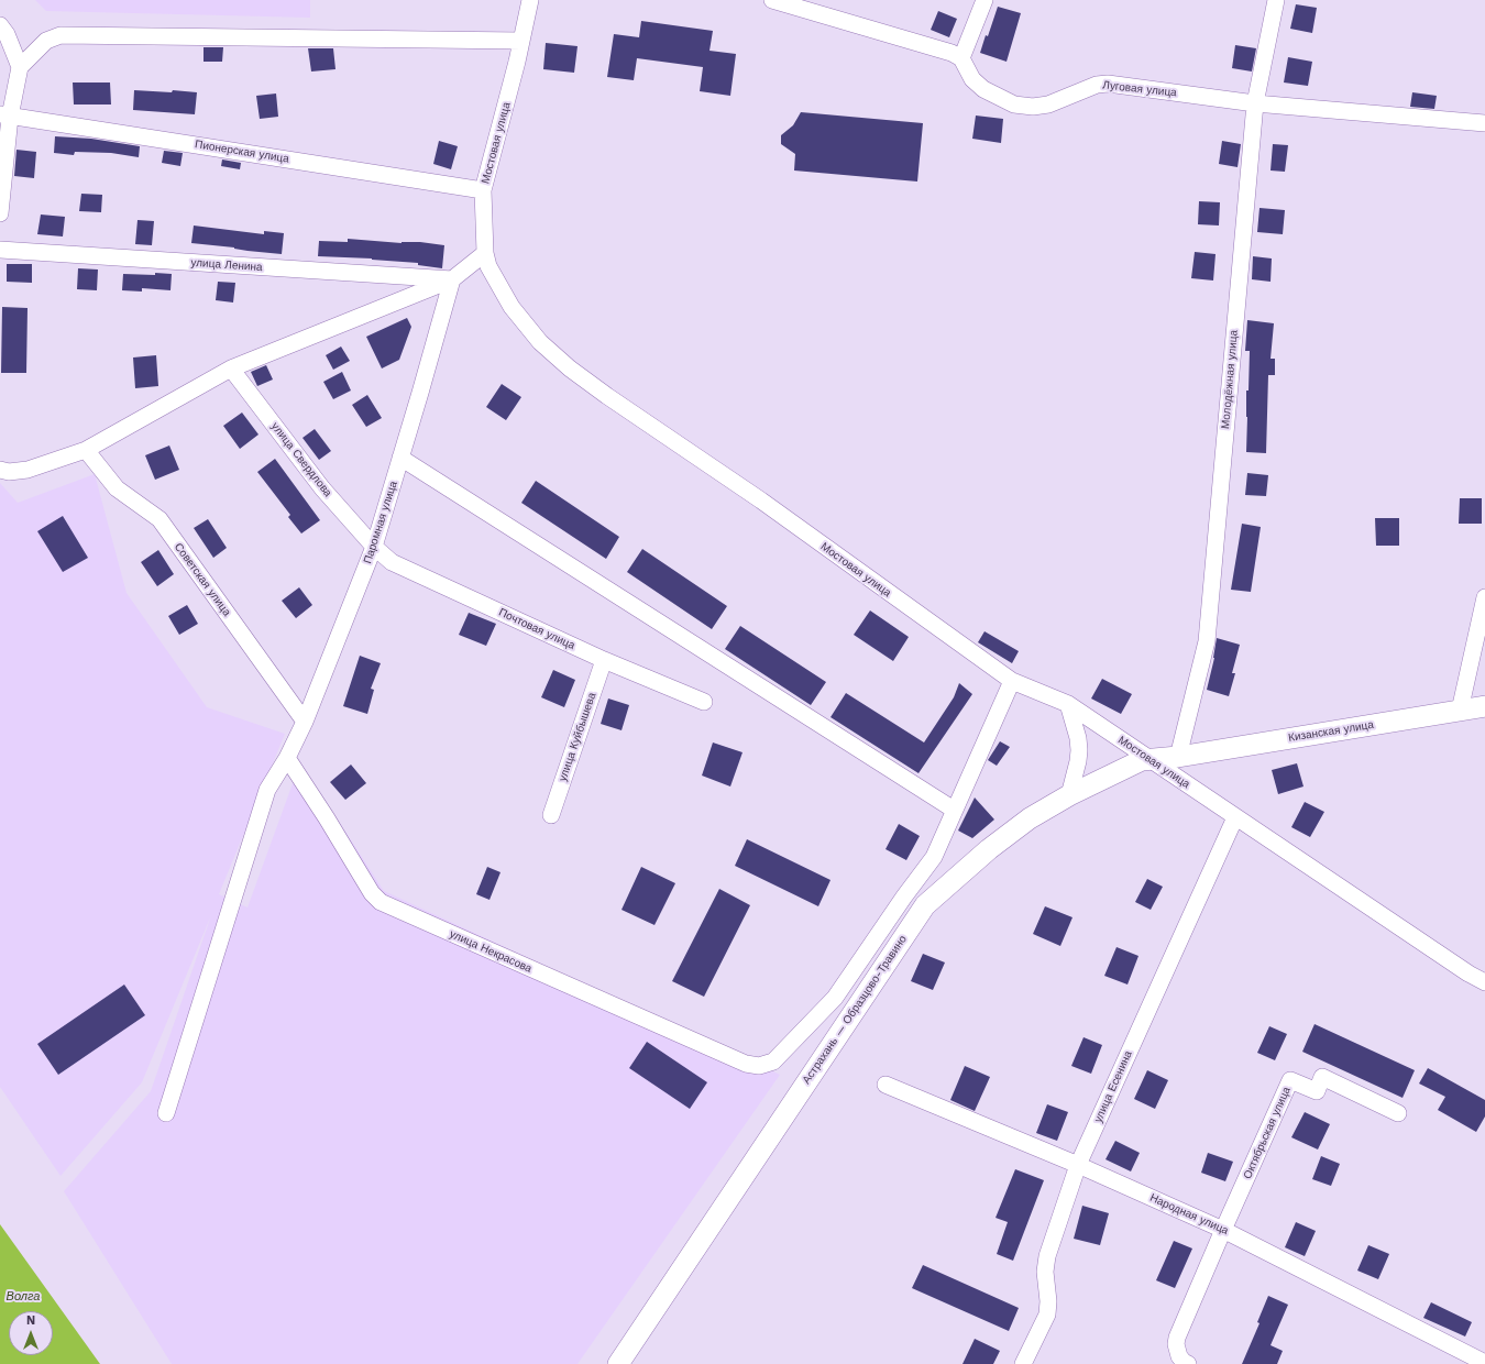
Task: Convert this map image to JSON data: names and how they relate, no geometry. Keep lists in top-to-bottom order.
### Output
{
  "streets": {
    "street": [
      "Луговая улица",
      "Мостовая улица",
      "Пионерская улица",
      "улица Ленина",
      "Молодёжная улица",
      "улица Свердлова",
      "Паромная улица",
      "Советская улица",
      "Почтовая улица",
      "Кизанская улица",
      "улица Куйбышева",
      "улица Некрасова",
      "Астрахань — Образцово-Травино",
      "улица Есенина",
      "Октябрьская улица",
      "Народная улица"
    ]
  },
  "crossings": [
    ["Луговая улица", "Молодёжная улица"],
    ["Мостовая улица", "Пионерская улица"],
    ["Мостовая улица", "Астрахань — Образцово-Травино"],
    ["Мостовая улица", "улица Есенина"],
    ["улица Ленина", "Паромная улица"],
    ["Молодёжная улица", "Кизанская улица"],
    ["Молодёжная улица", "Астрахань — Образцово-Травино"],
    ["улица Свердлова", "Паромная улица"],
    ["улица Свердлова", "Почтовая улица"],
    ["Паромная улица", "Советская улица"],
    ["Паромная улица", "Почтовая улица"],
    ["Паромная улица", "улица Некрасова"],
    ["Почтовая улица", "улица Куйбышева"],
    ["Кизанская улица", "Астрахань — Образцово-Травино"],
    ["улица Есенина", "Народная улица"],
    ["Октябрьская улица", "Народная улица"]
  ],
  "water": ["Волга"],
  "north": "top"
}
